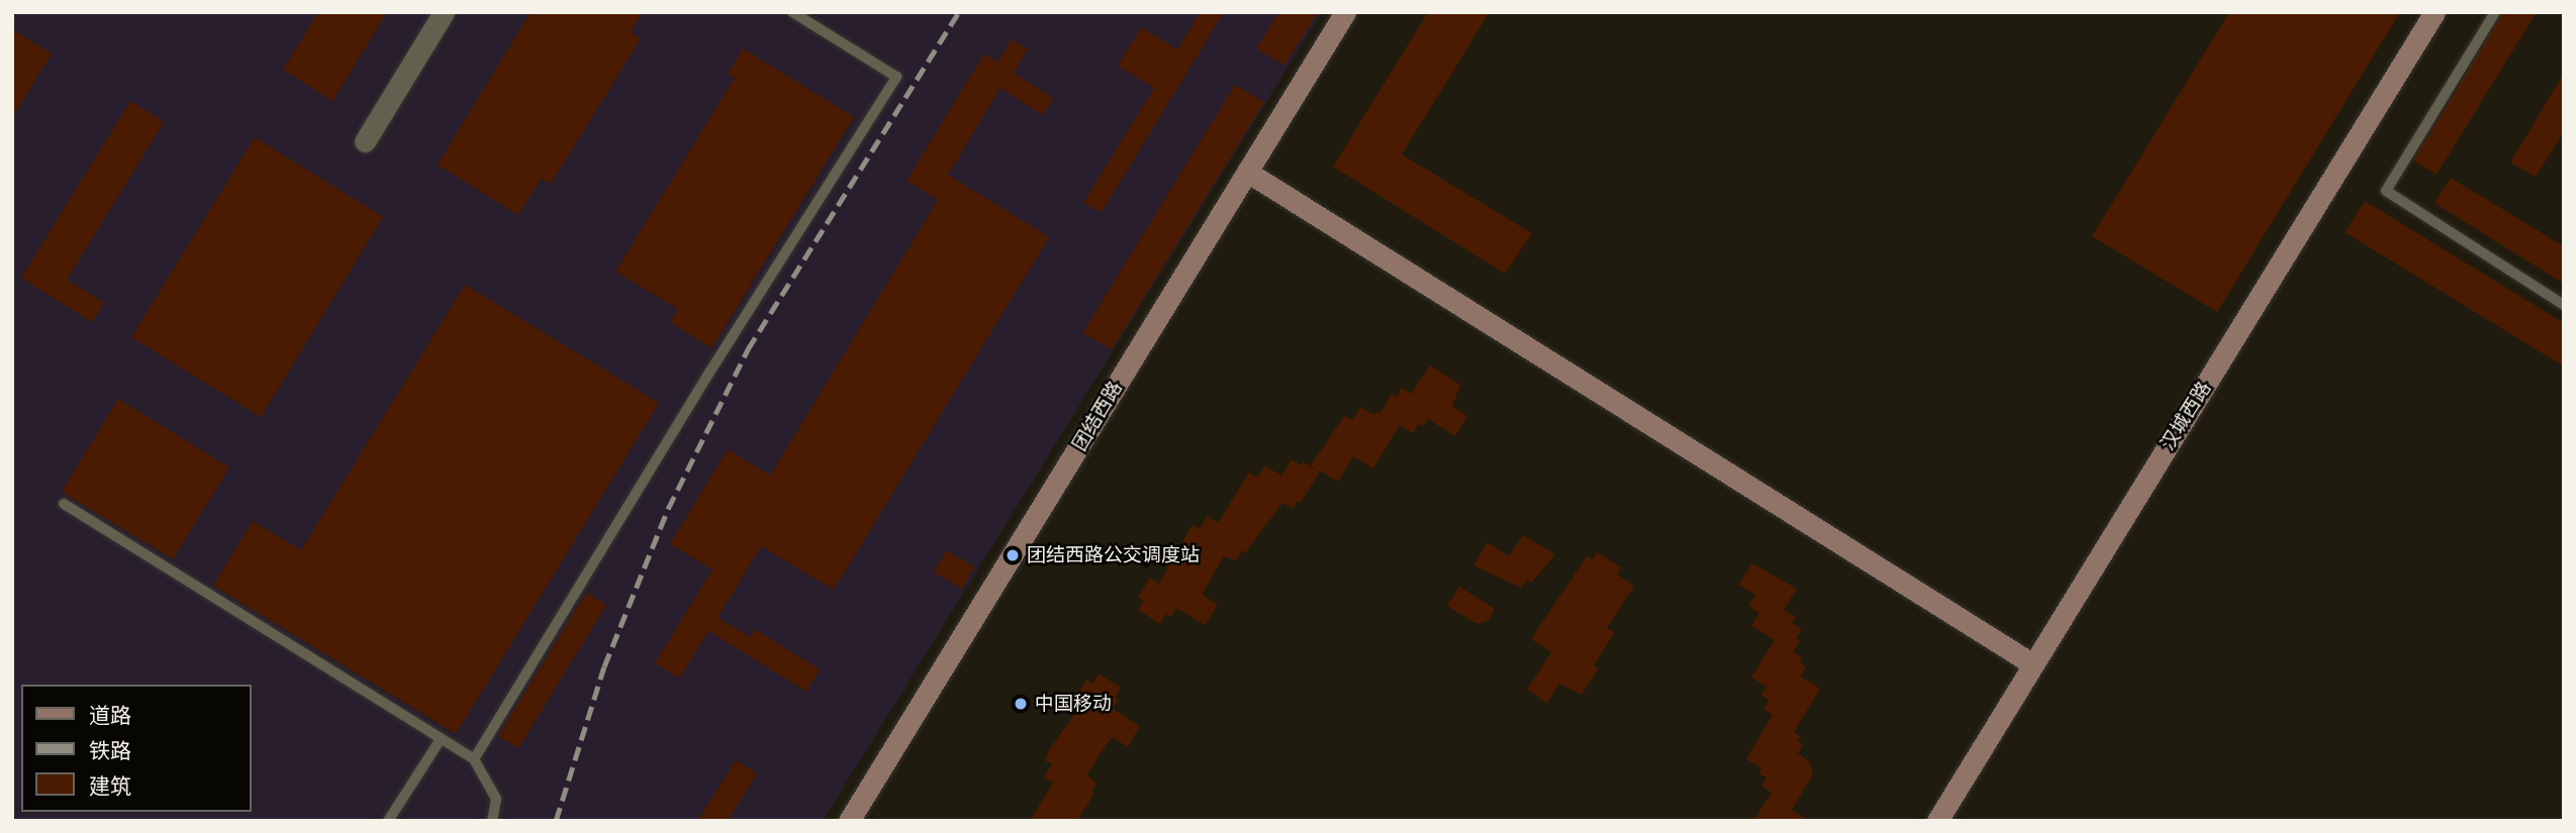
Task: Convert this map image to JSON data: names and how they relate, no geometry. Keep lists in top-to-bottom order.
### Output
{
  "streets": {
    "street": ["团结西路", "汉城西路"]
  },
  "places": ["团结西路公交调度站", "中国移动"],
  "legend": ["道路", "铁路", "建筑"]
}
